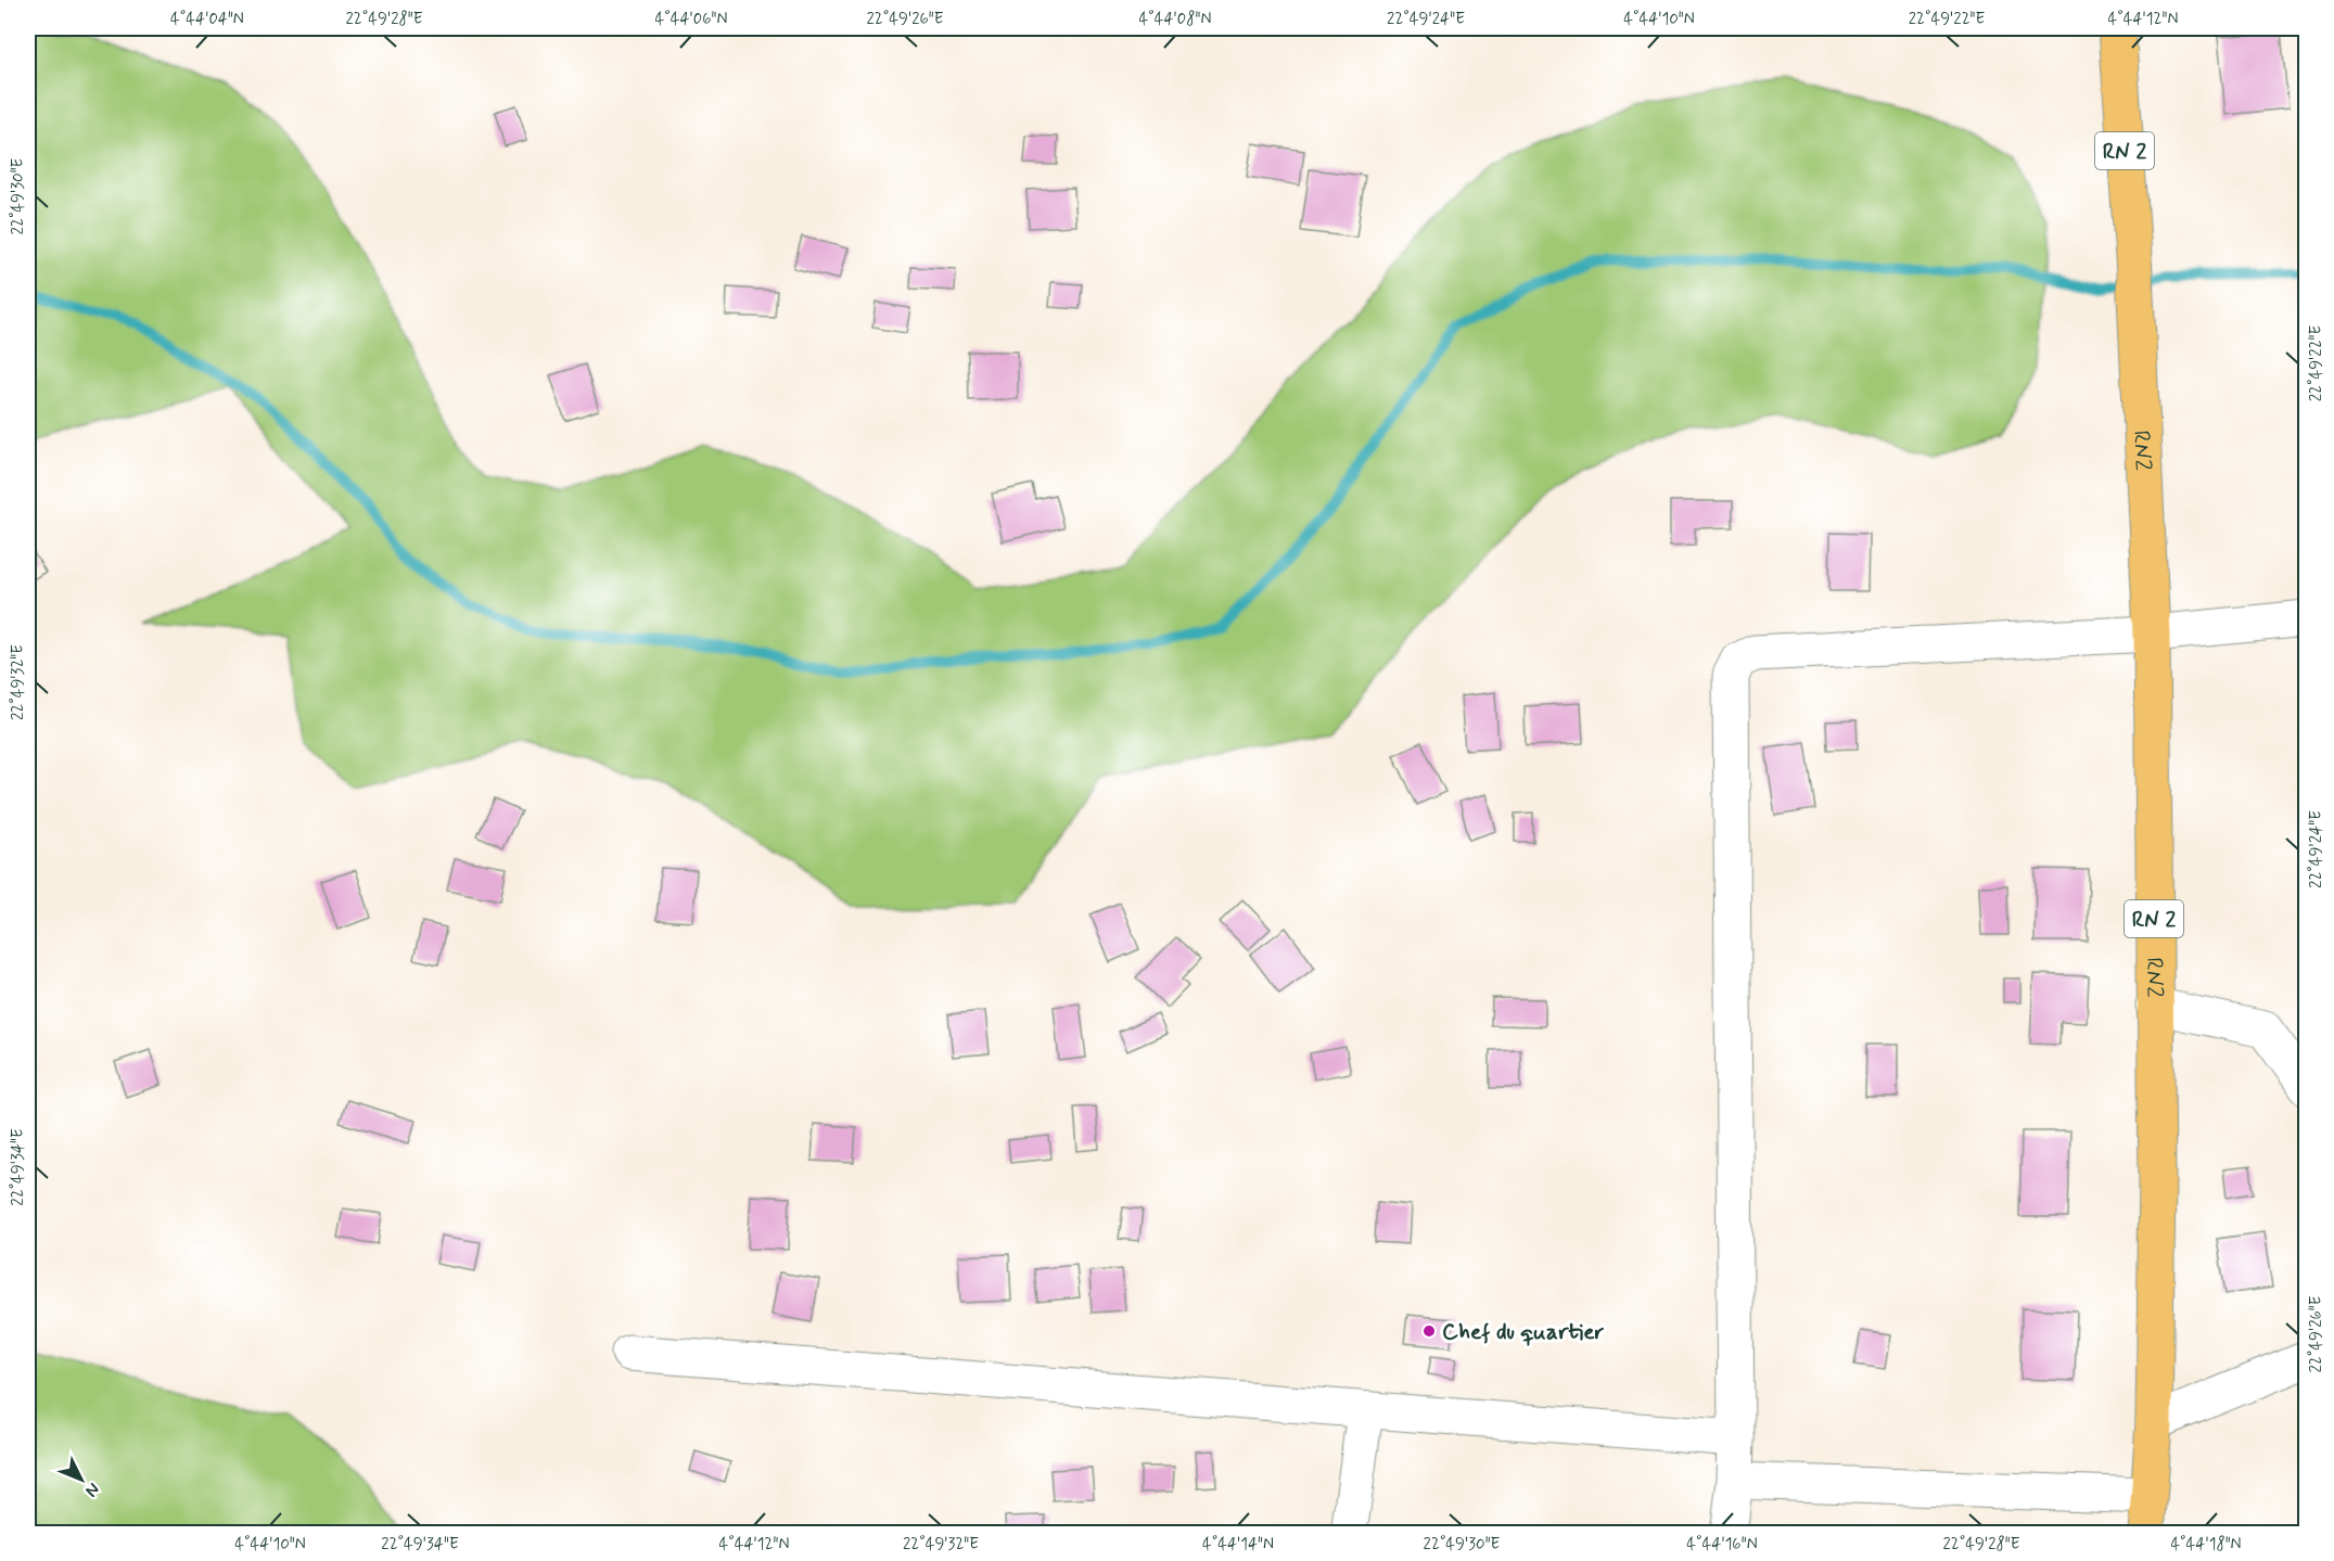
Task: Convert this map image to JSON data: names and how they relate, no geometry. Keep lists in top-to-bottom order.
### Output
{
  "streets": {
    "main road": ["RN 2", "RN2"]
  },
  "places": ["Chef du quartier"],
  "north": "bottom right",
  "coordinates": [
    "4°44'04\"N",
    "22°49'28\"E",
    "4°44'06\"N",
    "22°49'26\"E",
    "4°44'08\"N",
    "22°49'24\"E",
    "4°44'10\"N",
    "22°49'22\"E",
    "4°44'12\"N",
    "22°49'30\"E",
    "22°49'32\"E",
    "22°49'34\"E",
    "4°44'14\"N",
    "4°44'16\"N",
    "4°44'18\"N"
  ]
}
